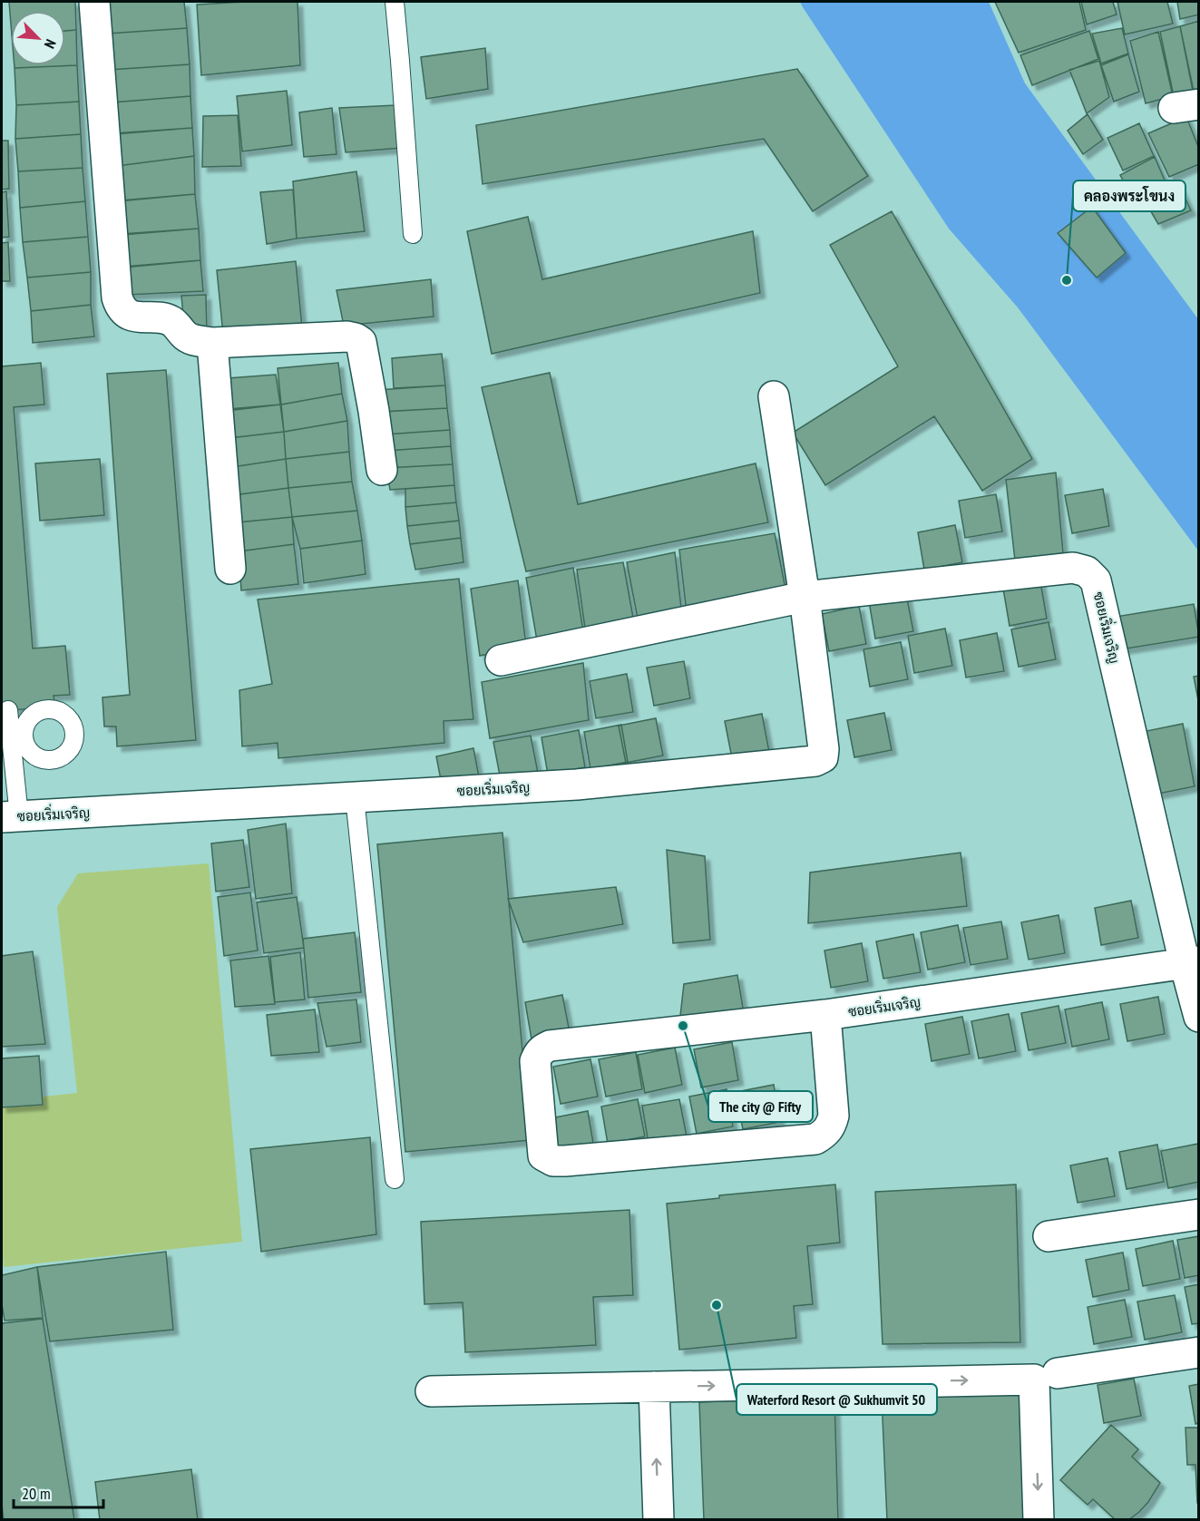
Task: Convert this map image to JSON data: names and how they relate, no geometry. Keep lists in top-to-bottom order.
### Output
{
  "streets": {
    "street": ["ซอยเริ่มเจริญ"]
  },
  "places": ["คลองพระโขนง", "The city @ Fifty", "Waterford Resort @ Sukhumvit 50"],
  "scale_bar": "20 m",
  "north": "bottom right"
}
